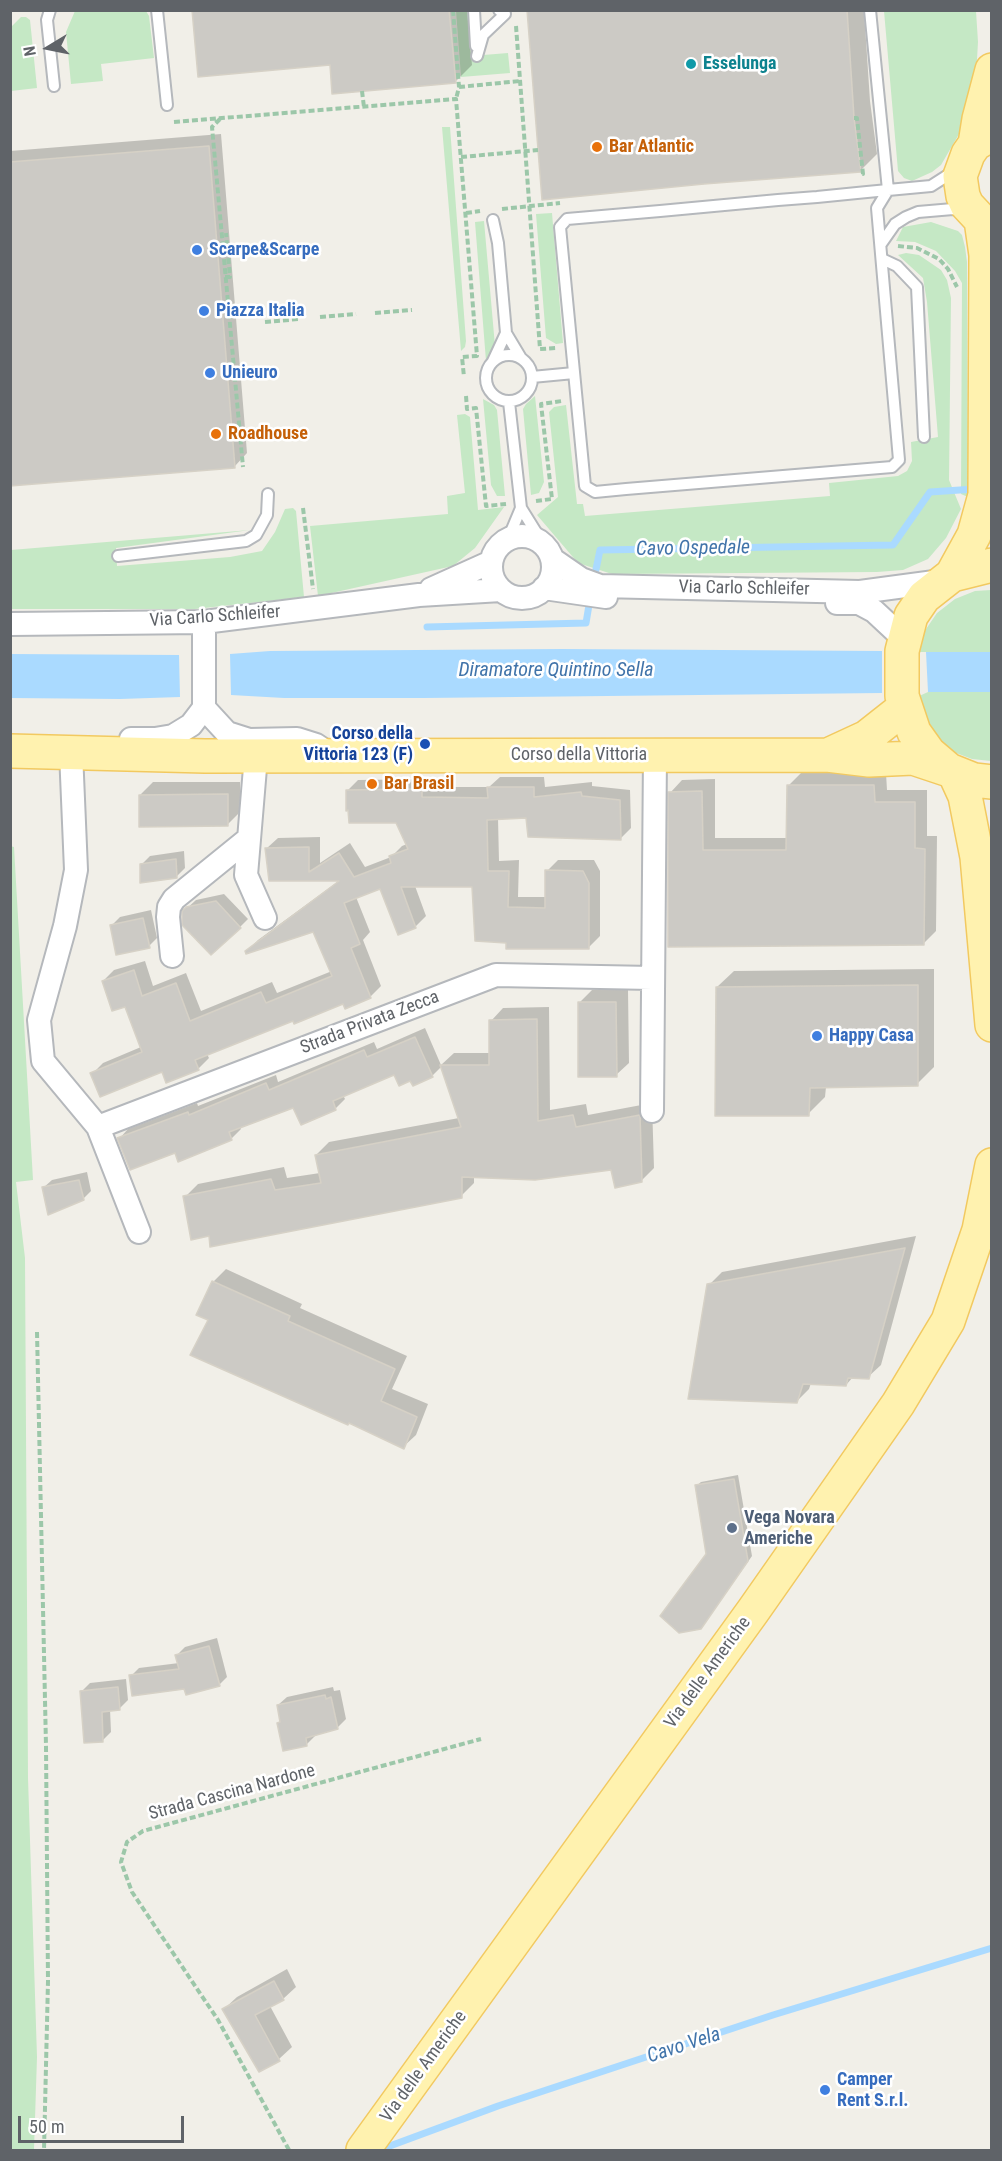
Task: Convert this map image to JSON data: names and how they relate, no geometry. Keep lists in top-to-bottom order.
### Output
{
  "streets": {
    "main road": ["Corso della Vittoria", "Via delle Americhe"],
    "street": ["Via Carlo Schleifer", "Strada Privata Zecca"],
    "path": ["Strada Cascina Nardone"]
  },
  "water": ["Cavo Ospedale", "Diramatore Quintino Sella", "Cavo Vela"],
  "places": [
    "Esselunga",
    "Bar Atlantic",
    "Scarpe&Scarpe",
    "Piazza Italia",
    "Unieuro",
    "Roadhouse",
    "Corso della Vittoria 123 (F)",
    "Bar Brasil",
    "Happy Casa",
    "Vega Novara Americhe",
    "Camper Rent S.r.l."
  ],
  "scale_bar": "50 m",
  "north": "left"
}
